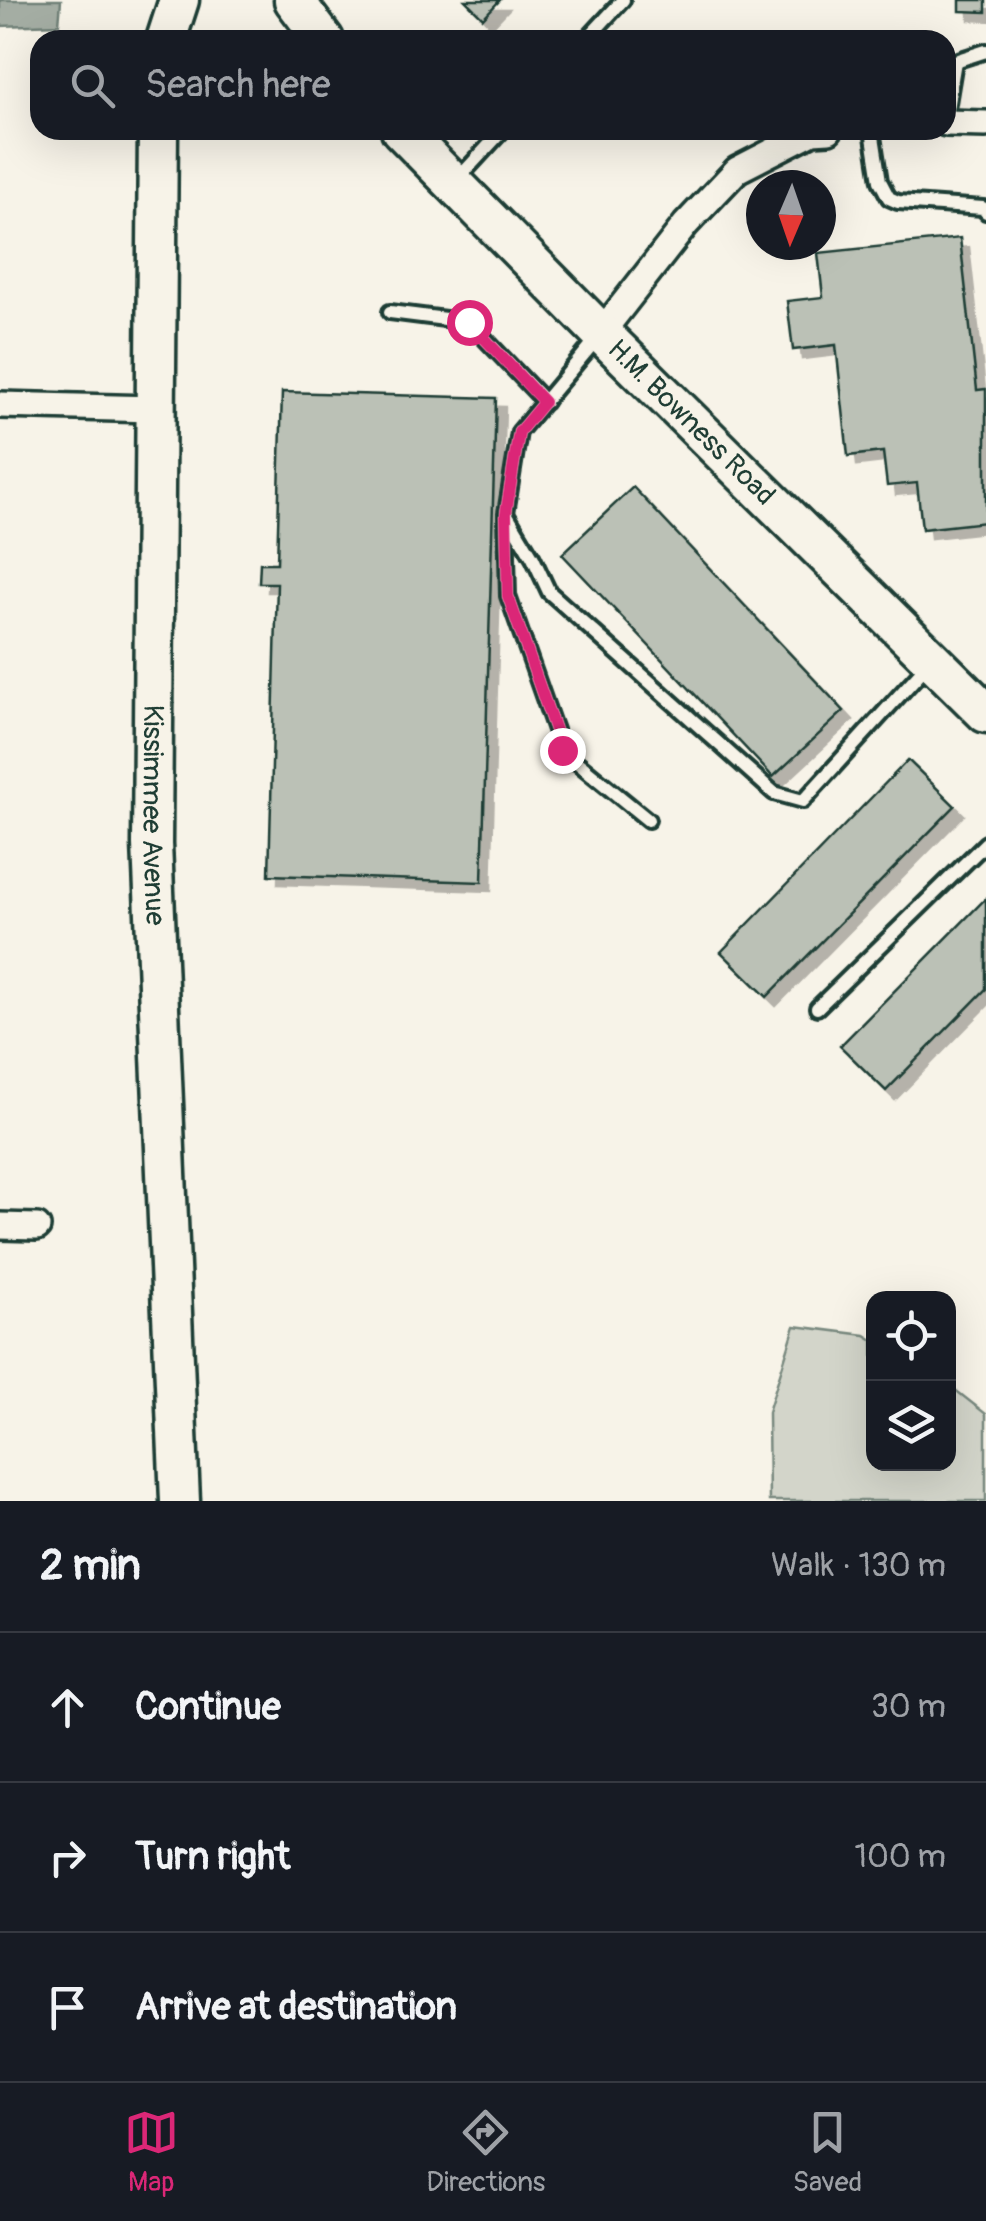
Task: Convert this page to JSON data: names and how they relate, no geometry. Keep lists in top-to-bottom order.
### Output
{
  "streets": {
    "street": ["H.M. Bowness Road", "Kissimmee Avenue"]
  },
  "north": "bottom",
  "page": {
    "search": "Search here",
    "heading": ["2 min", "Walk · 130 m"],
    "list": [
      ["Continue", "30 m"],
      ["Turn right", "100 m"],
      "Arrive at destination"
    ],
    "nav": ["Map", "Directions", "Saved"]
  }
}
